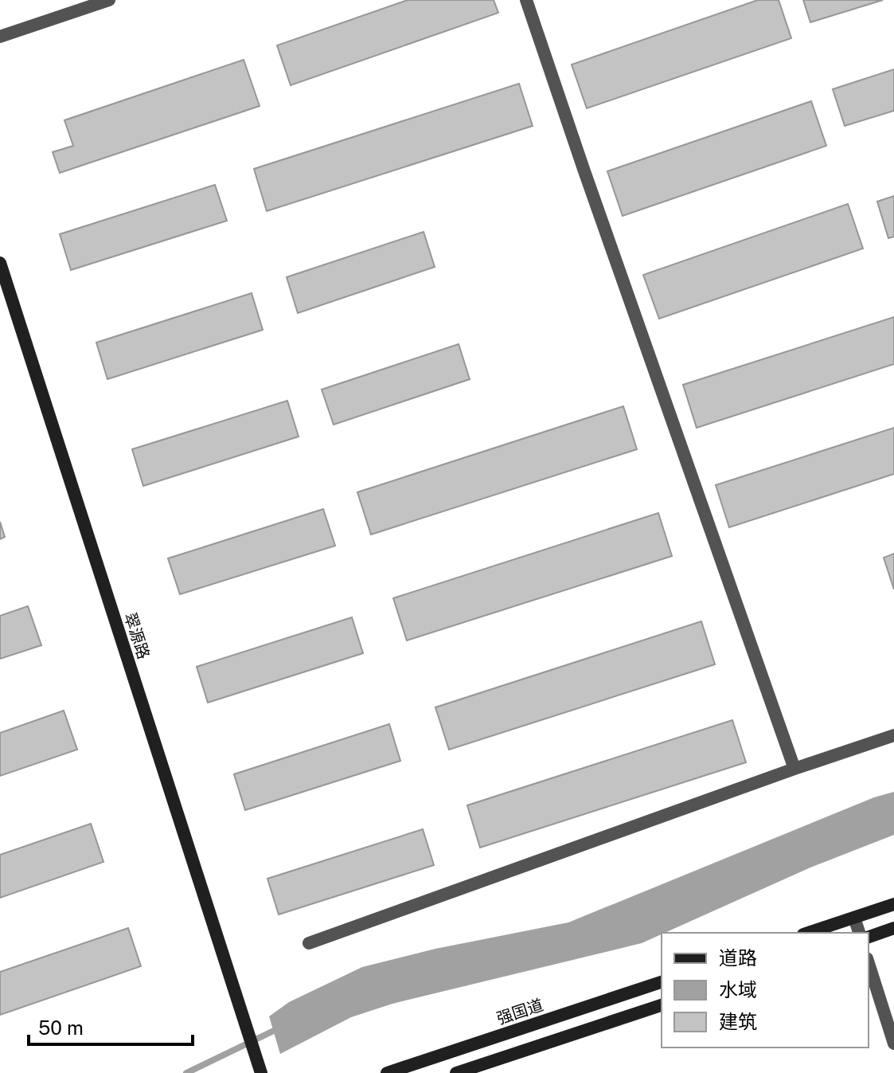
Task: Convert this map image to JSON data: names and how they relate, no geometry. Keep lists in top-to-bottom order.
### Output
{
  "streets": {
    "street": ["翠源路", "强国道"]
  },
  "legend": ["道路", "水域", "建筑"],
  "scale_bar": "50 m"
}
